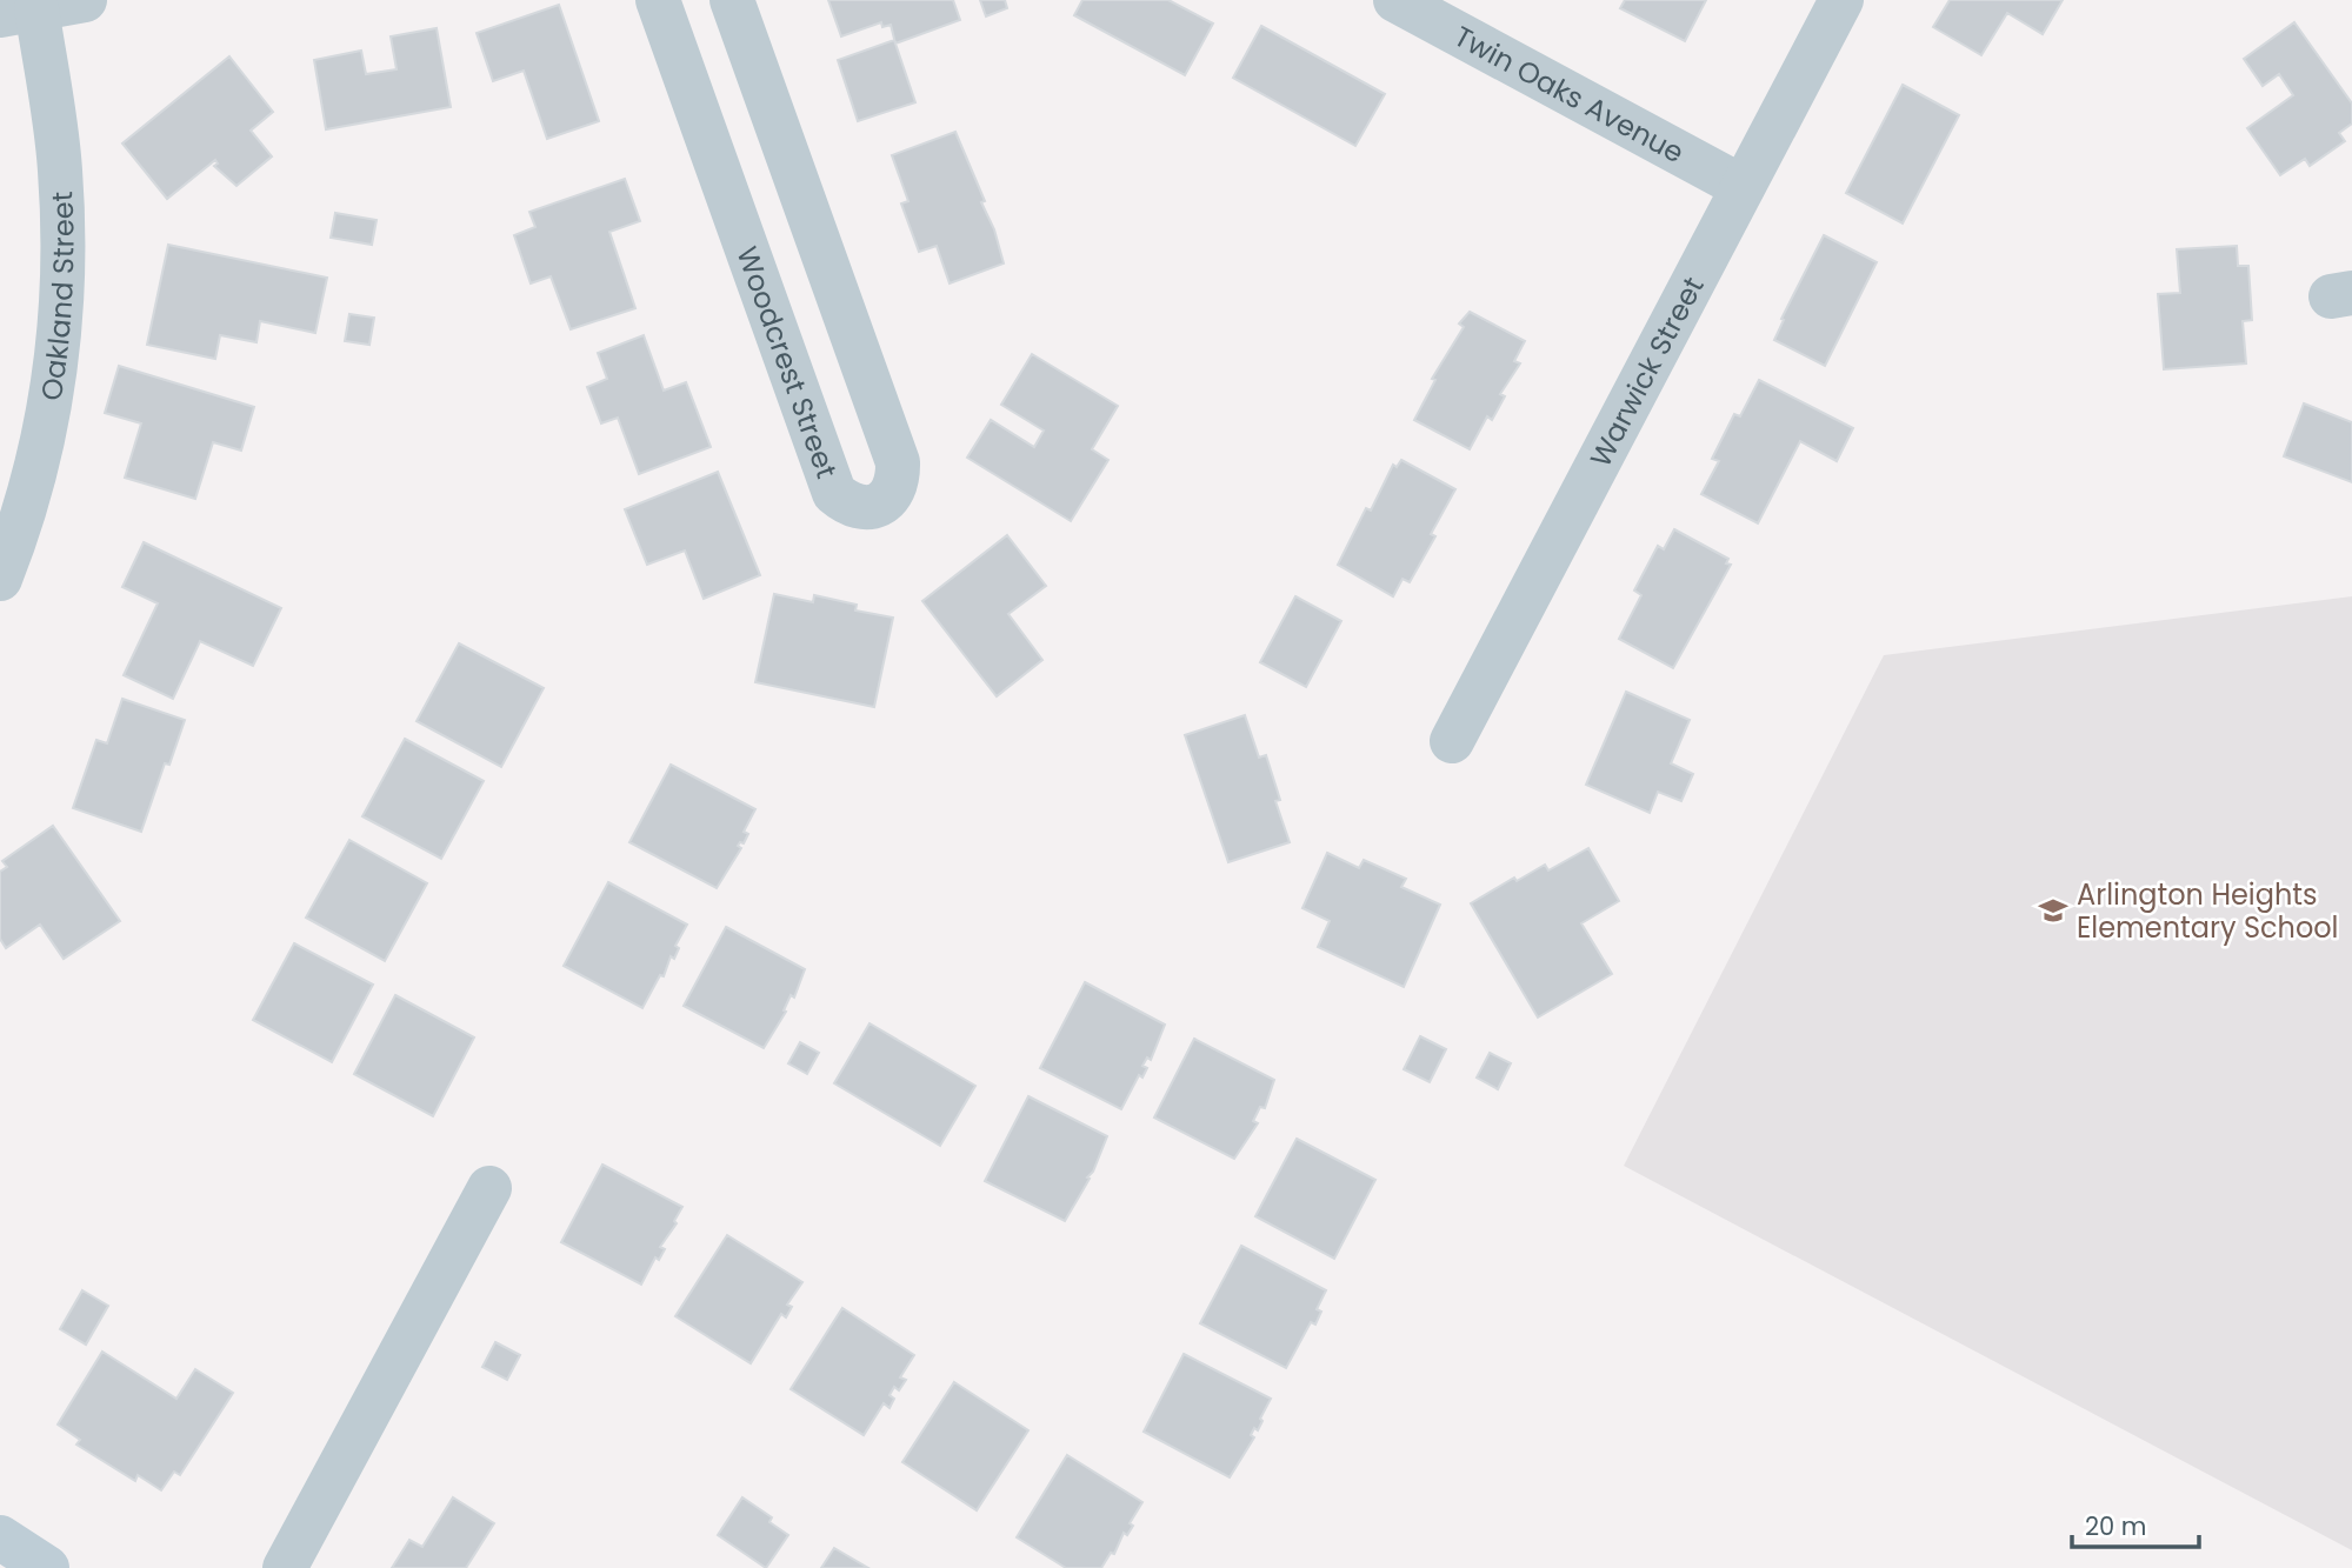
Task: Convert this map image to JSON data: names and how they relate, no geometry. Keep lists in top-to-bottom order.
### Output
{
  "streets": {
    "street": [
      "Twin Oaks Avenue",
      "Oakland Street",
      "Woodcrest Street",
      "Warwick Street"
    ]
  },
  "crossings": [
    ["Twin Oaks Avenue", "Warwick Street"]
  ],
  "places": {
    "school or university": ["Arlington Heights Elementary School"]
  },
  "scale_bar": "20 m"
}
